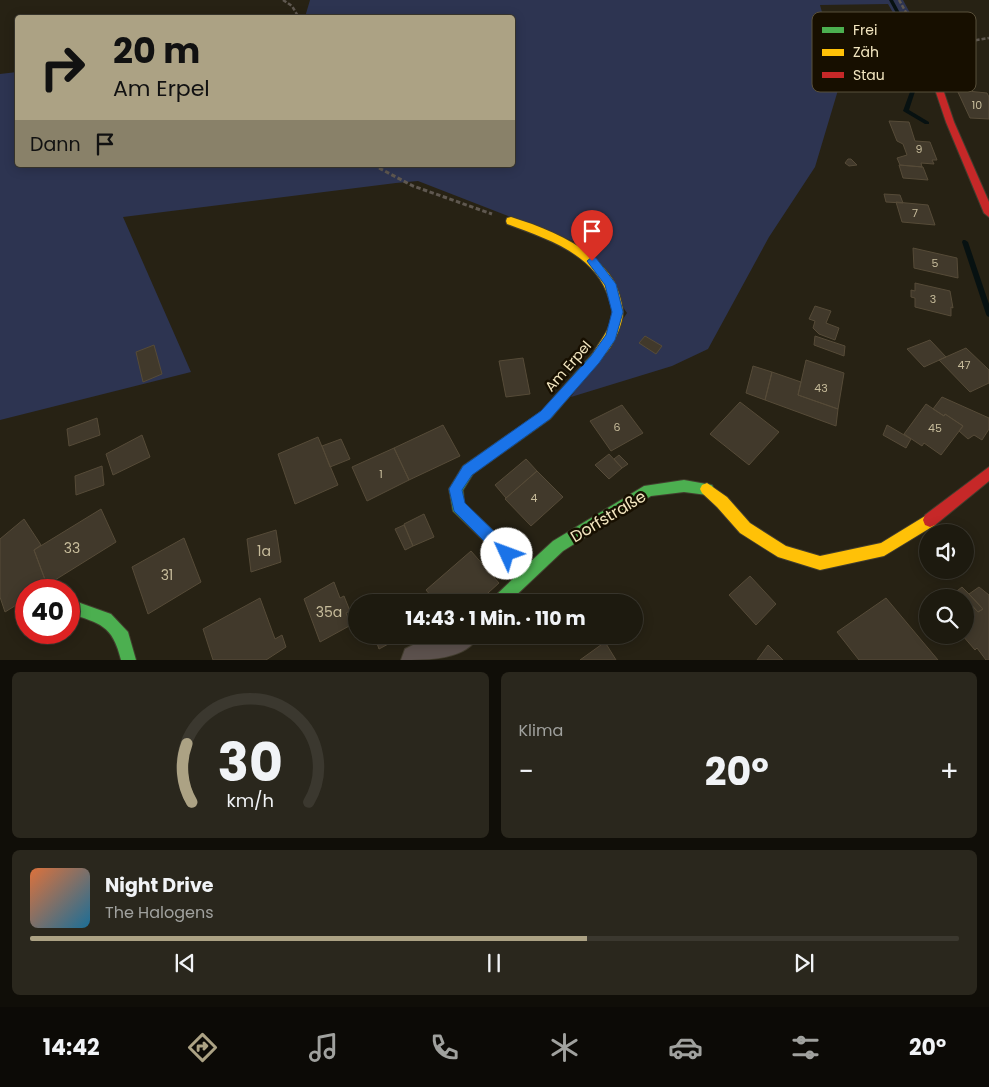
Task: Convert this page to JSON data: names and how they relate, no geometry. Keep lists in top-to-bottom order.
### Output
{
  "streets": {
    "street": ["Am Erpel", "Dorfstraße"]
  },
  "crossings": [
    ["Am Erpel", "Dorfstraße"]
  ],
  "house_numbers": [
    "10",
    "9",
    "7",
    "5",
    "3",
    "47",
    "43",
    "6",
    "45",
    "1",
    "4",
    "33",
    "1a",
    "31",
    "35a"
  ],
  "legend": ["Frei", "Zäh", "Stau"],
  "page": {
    "turn": ["20 m", "Am Erpel"],
    "then": "Dann",
    "limit": "40",
    "trip": "14:43 · 1 Min. · 110 m",
    "tile": "Klima",
    "heat": ["−", "20°", "+"],
    "song": ["Night Drive", "The Halogens"],
    "tabs": ["14:42", "20°"],
    "gauge": ["30", "km/h"]
  }
}
